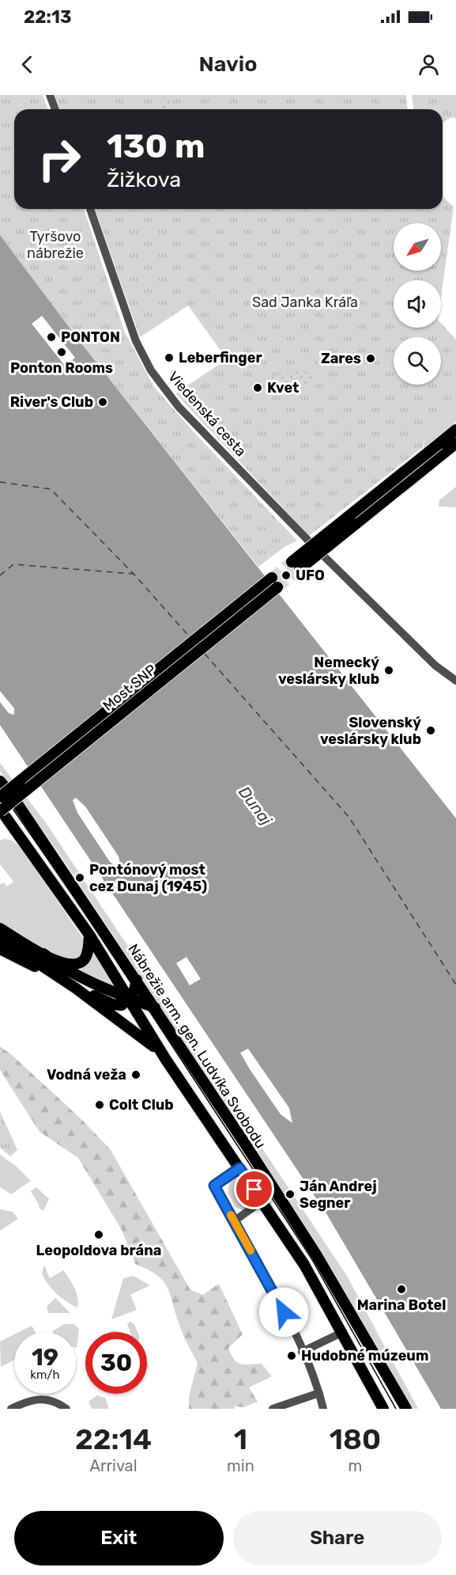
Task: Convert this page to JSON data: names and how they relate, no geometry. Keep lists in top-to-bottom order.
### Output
{
  "streets": {
    "main road": ["Most SNP", "Nábrežie arm. gen. Ludvíka Svobodu"],
    "street": ["Viedenská cesta"]
  },
  "crossings": [
    ["Most SNP", "Nábrežie arm. gen. Ludvíka Svobodu"]
  ],
  "water": ["Dunaj"],
  "parks": ["Tyršovo nábrežie", "Sad Janka Kráľa"],
  "places": [
    "PONTON",
    "Ponton Rooms",
    "Leberfinger",
    "Zares",
    "Kvet",
    "River's Club",
    "UFO",
    "Nemecký veslársky klub",
    "Slovenský veslársky klub",
    "Pontónový most cez Dunaj (1945)",
    "Vodná veža",
    "Colt Club",
    "Ján Andrej Segner",
    "Leopoldova brána",
    "Marina Botel",
    "Hudobné múzeum"
  ],
  "north": "bottom left",
  "page": {
    "status": "22:13",
    "header": "Navio",
    "turn": ["130 m", "Žižkova"],
    "speed": "19 km/h",
    "limit": "30",
    "eta": [
      "22:14",
      "Arrival",
      "1",
      "min",
      "180",
      "m"
    ],
    "buttons": ["Exit", "Share"]
  }
}
